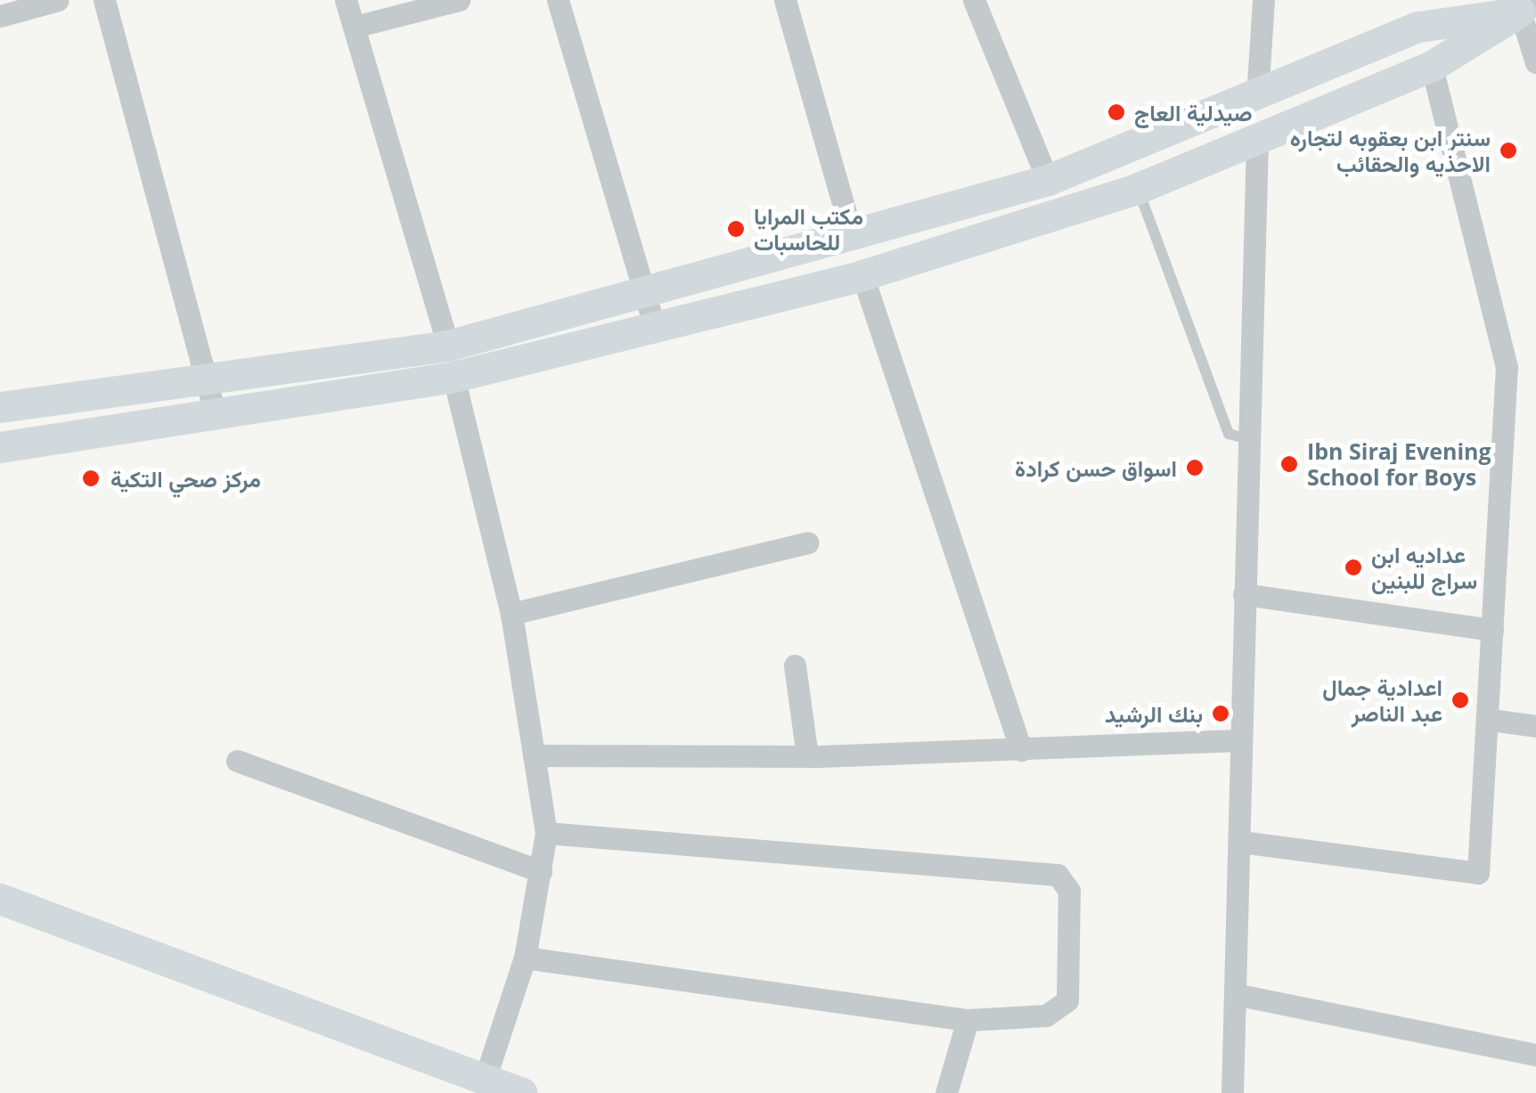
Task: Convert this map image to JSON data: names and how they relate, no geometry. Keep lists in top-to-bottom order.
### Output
{
  "places": [
    "صيدلية العاج",
    "سنتر ابن بعقوبه لتجاره الاحذيه والحقائب",
    "مكتب المرايا للحاسبات",
    "Ibn Siraj Evening School for Boys",
    "اسواق حسن كرادة",
    "مركز صحي التكية",
    "عداديه ابن سراج للبنين",
    "اعدادية جمال عبد الناصر",
    "بنك الرشيد"
  ]
}
